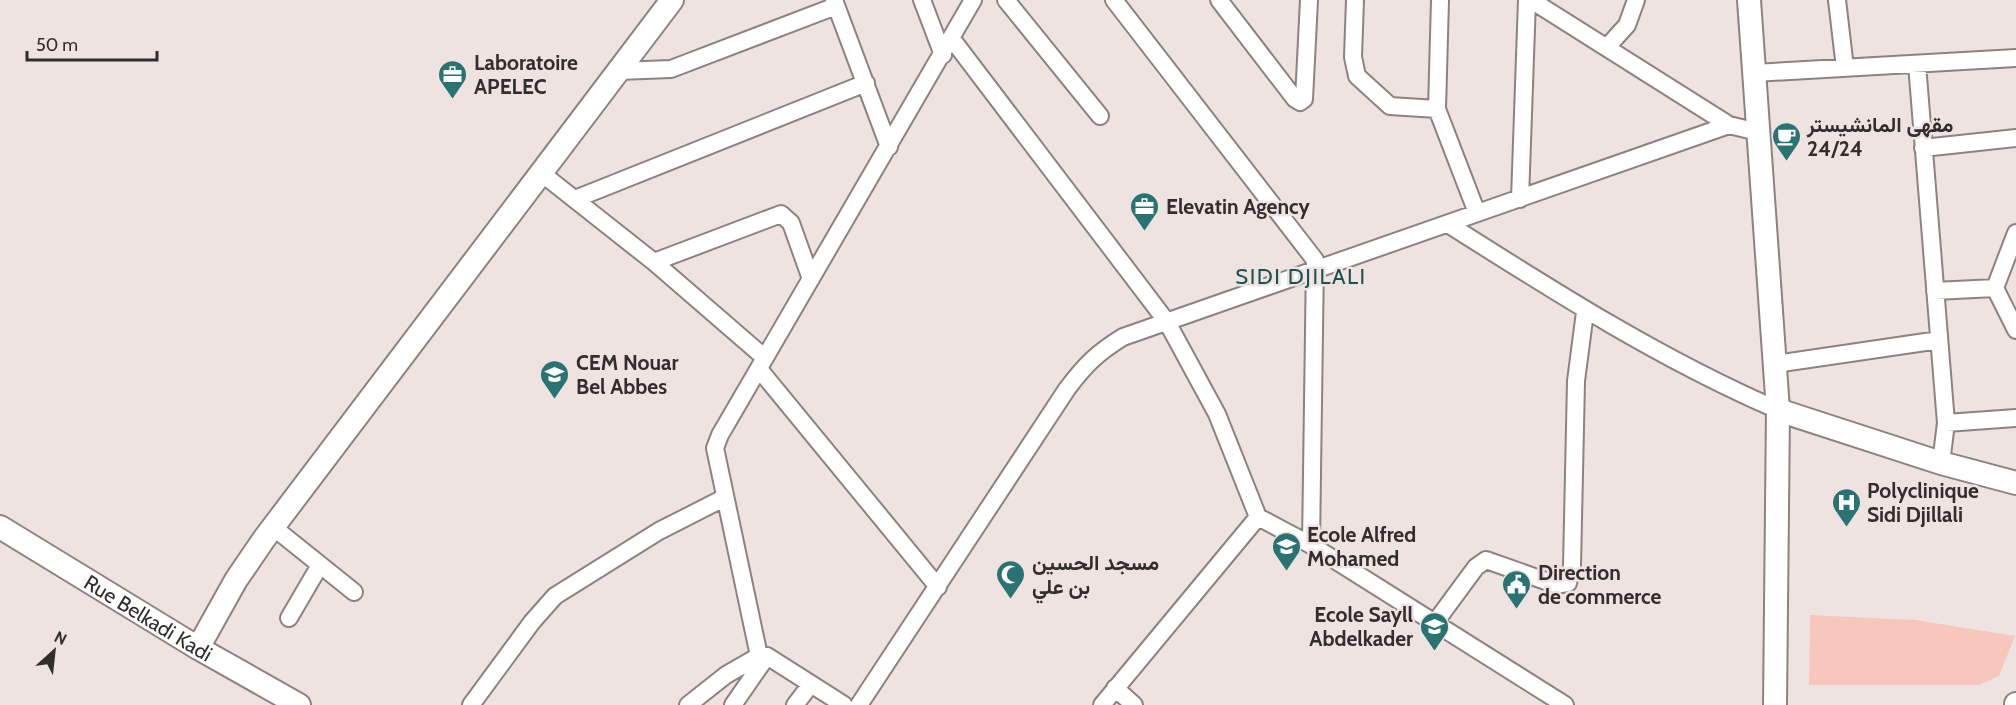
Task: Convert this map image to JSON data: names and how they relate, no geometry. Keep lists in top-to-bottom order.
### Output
{
  "streets": {
    "main road": ["Rue Belkadi Kadi"]
  },
  "districts": ["SIDI DJILALI"],
  "places": {
    "office": ["Laboratoire APELEC", "Elevatin Agency"],
    "cafe": ["مقهى المانشيستر 24/24"],
    "school or university": ["CEM Nouar Bel Abbes", "Ecole Alfred Mohamed", "Ecole Sayll Abdelkader"],
    "hospital": ["Polyclinique Sidi Djillali"],
    "mosque": ["مسجد الحسين بن علي"],
    "public building": ["Direction de commerce"]
  },
  "scale_bar": "50 m",
  "north": "top right"
}
